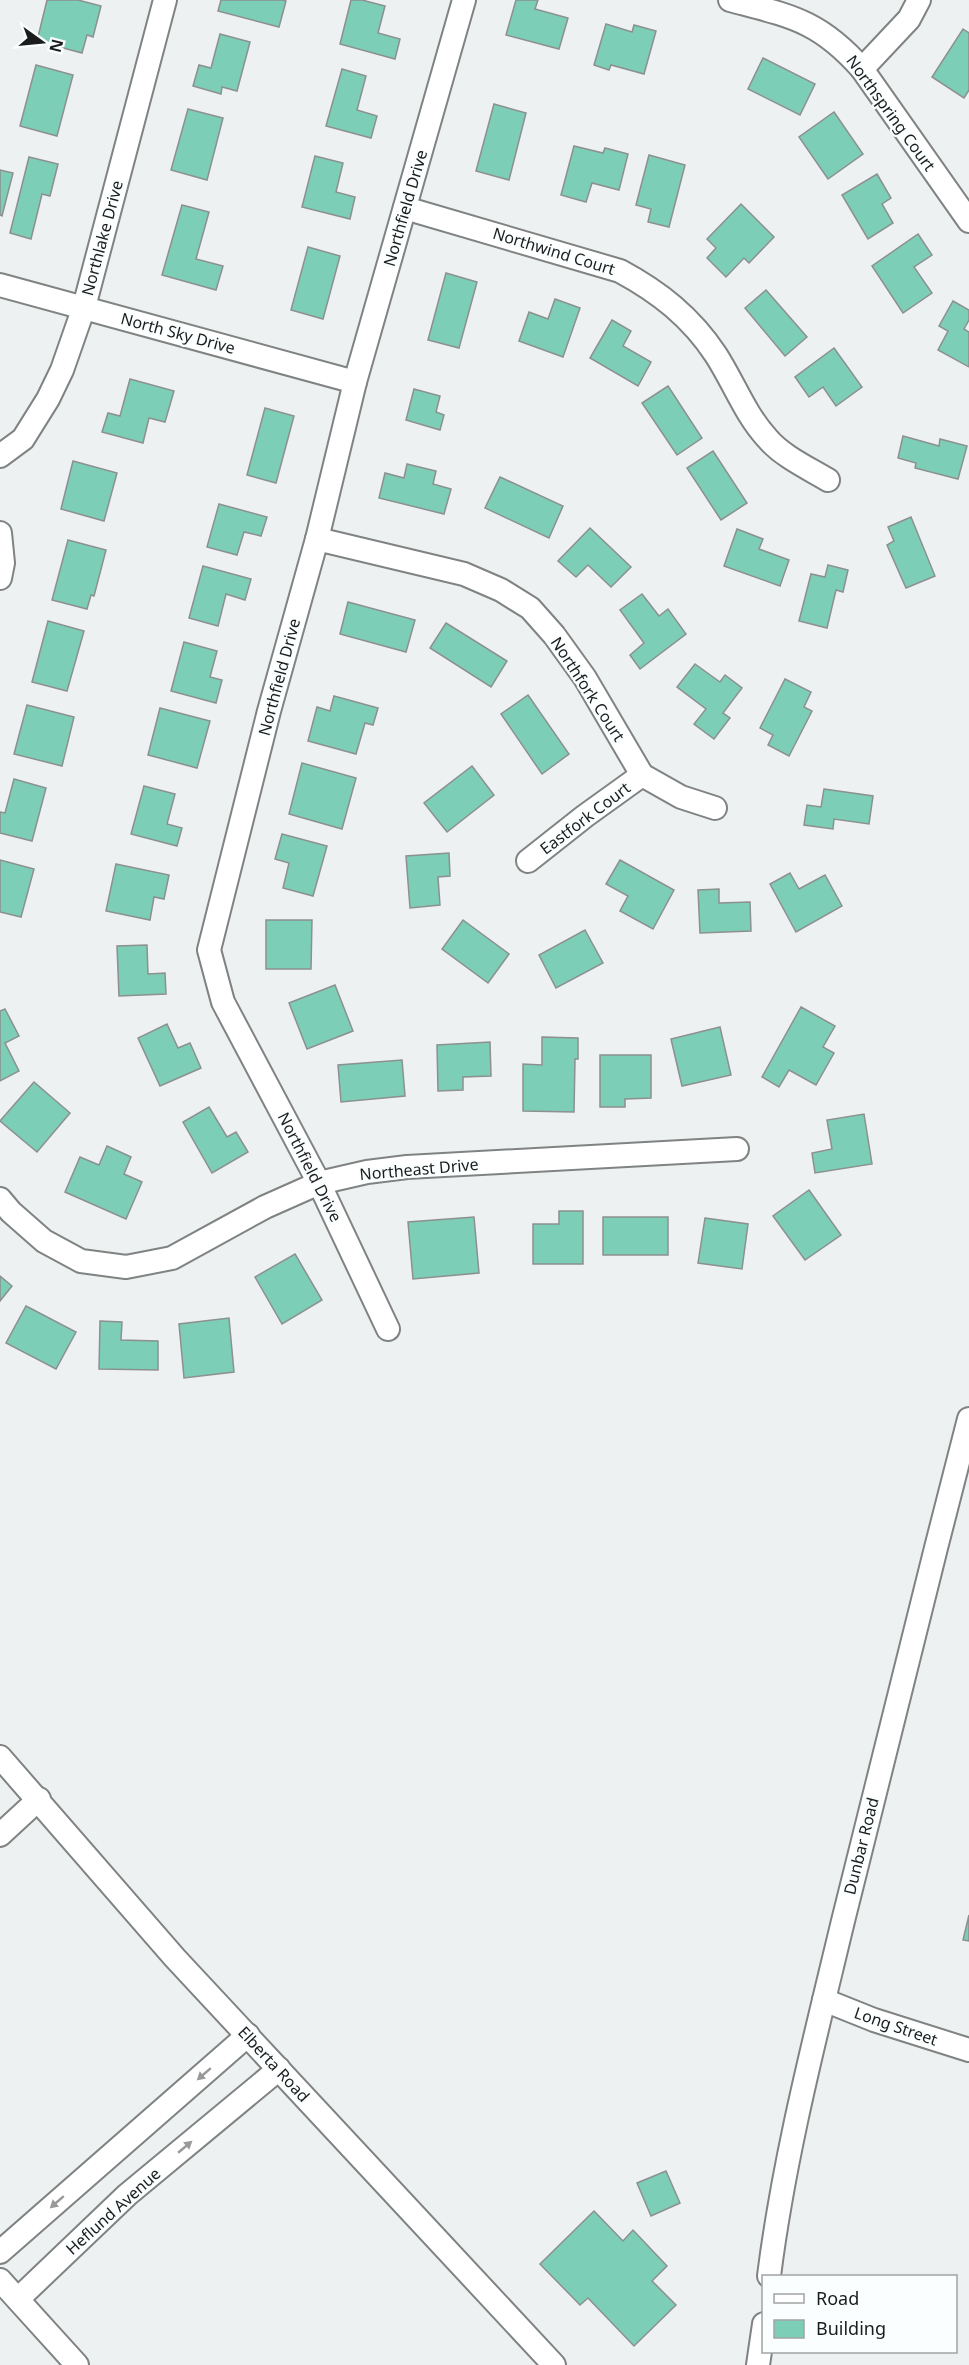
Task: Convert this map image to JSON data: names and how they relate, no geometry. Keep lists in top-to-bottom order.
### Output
{
  "streets": {
    "street": [
      "Northspring Court",
      "Northfield Drive",
      "Northlake Drive",
      "Northwind Court",
      "North Sky Drive",
      "Northfork Court",
      "Eastfork Court",
      "Northeast Drive",
      "Dunbar Road",
      "Long Street",
      "Elberta Road",
      "Heflund Avenue"
    ]
  },
  "crossings": [
    ["Northfield Drive", "Northwind Court"],
    ["Northfield Drive", "North Sky Drive"],
    ["Northfield Drive", "Northfork Court"],
    ["Northfield Drive", "Northeast Drive"],
    ["Northlake Drive", "North Sky Drive"],
    ["Northfork Court", "Eastfork Court"],
    ["Dunbar Road", "Long Street"],
    ["Elberta Road", "Heflund Avenue"]
  ],
  "legend": ["Road", "Building"],
  "north": "right"
}
